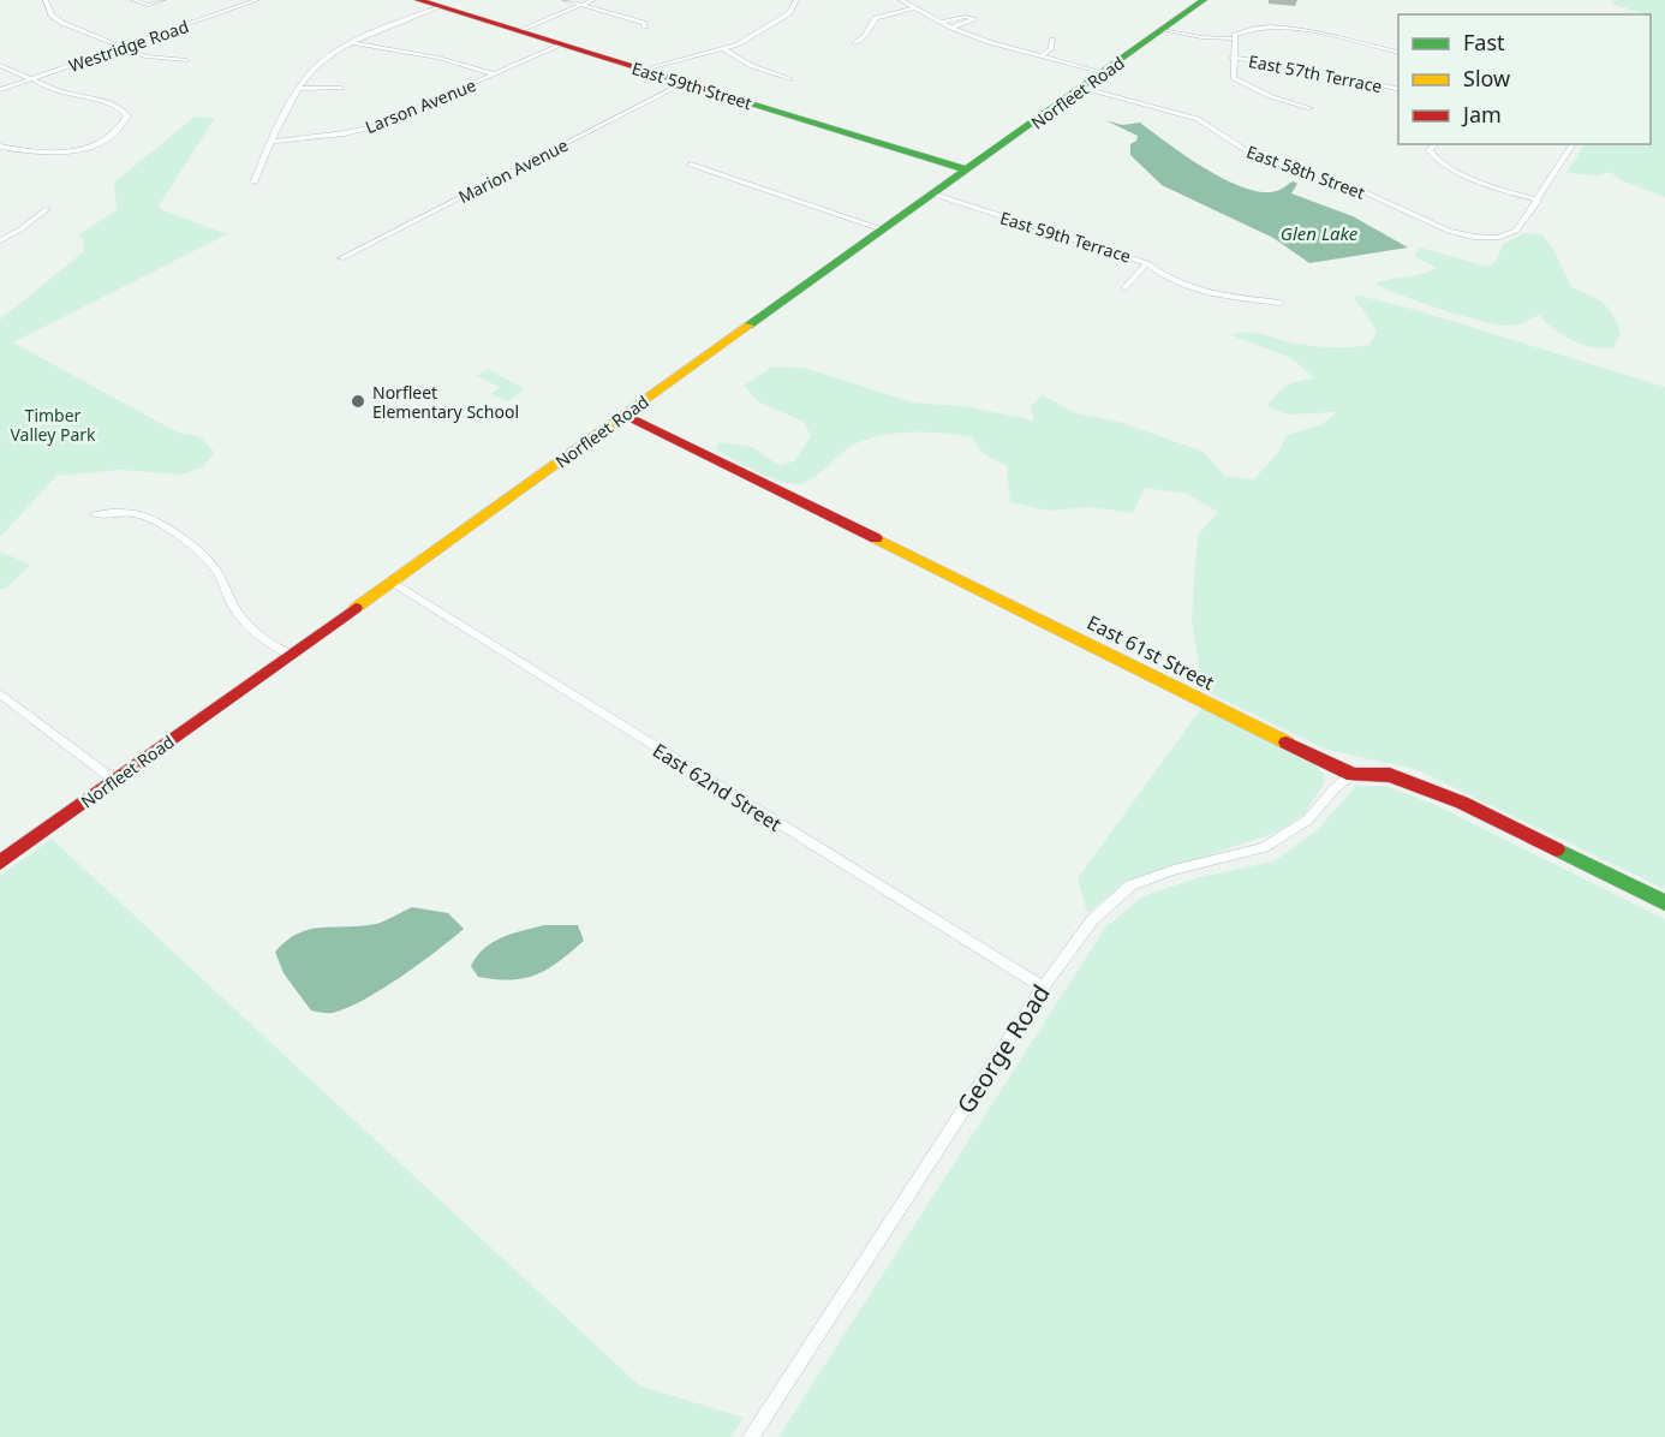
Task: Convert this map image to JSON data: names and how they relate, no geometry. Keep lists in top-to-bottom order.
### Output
{
  "streets": {
    "street": [
      "Westridge Road",
      "East 57th Terrace",
      "East 59th Street",
      "Norfleet Road",
      "Larson Avenue",
      "Marion Avenue",
      "East 58th Street",
      "East 59th Terrace",
      "East 61st Street",
      "East 62nd Street",
      "George Road"
    ]
  },
  "crossings": [
    ["East 59th Street", "Norfleet Road"],
    ["East 59th Street", "Larson Avenue"],
    ["East 59th Street", "Marion Avenue"],
    ["Norfleet Road", "East 58th Street"],
    ["Norfleet Road", "East 59th Terrace"],
    ["Norfleet Road", "East 61st Street"],
    ["Norfleet Road", "East 62nd Street"],
    ["East 61st Street", "George Road"],
    ["East 62nd Street", "George Road"]
  ],
  "water": ["Glen Lake"],
  "parks": ["Timber Valley Park"],
  "places": ["Norfleet Elementary School"],
  "legend": ["Fast", "Slow", "Jam"]
}
